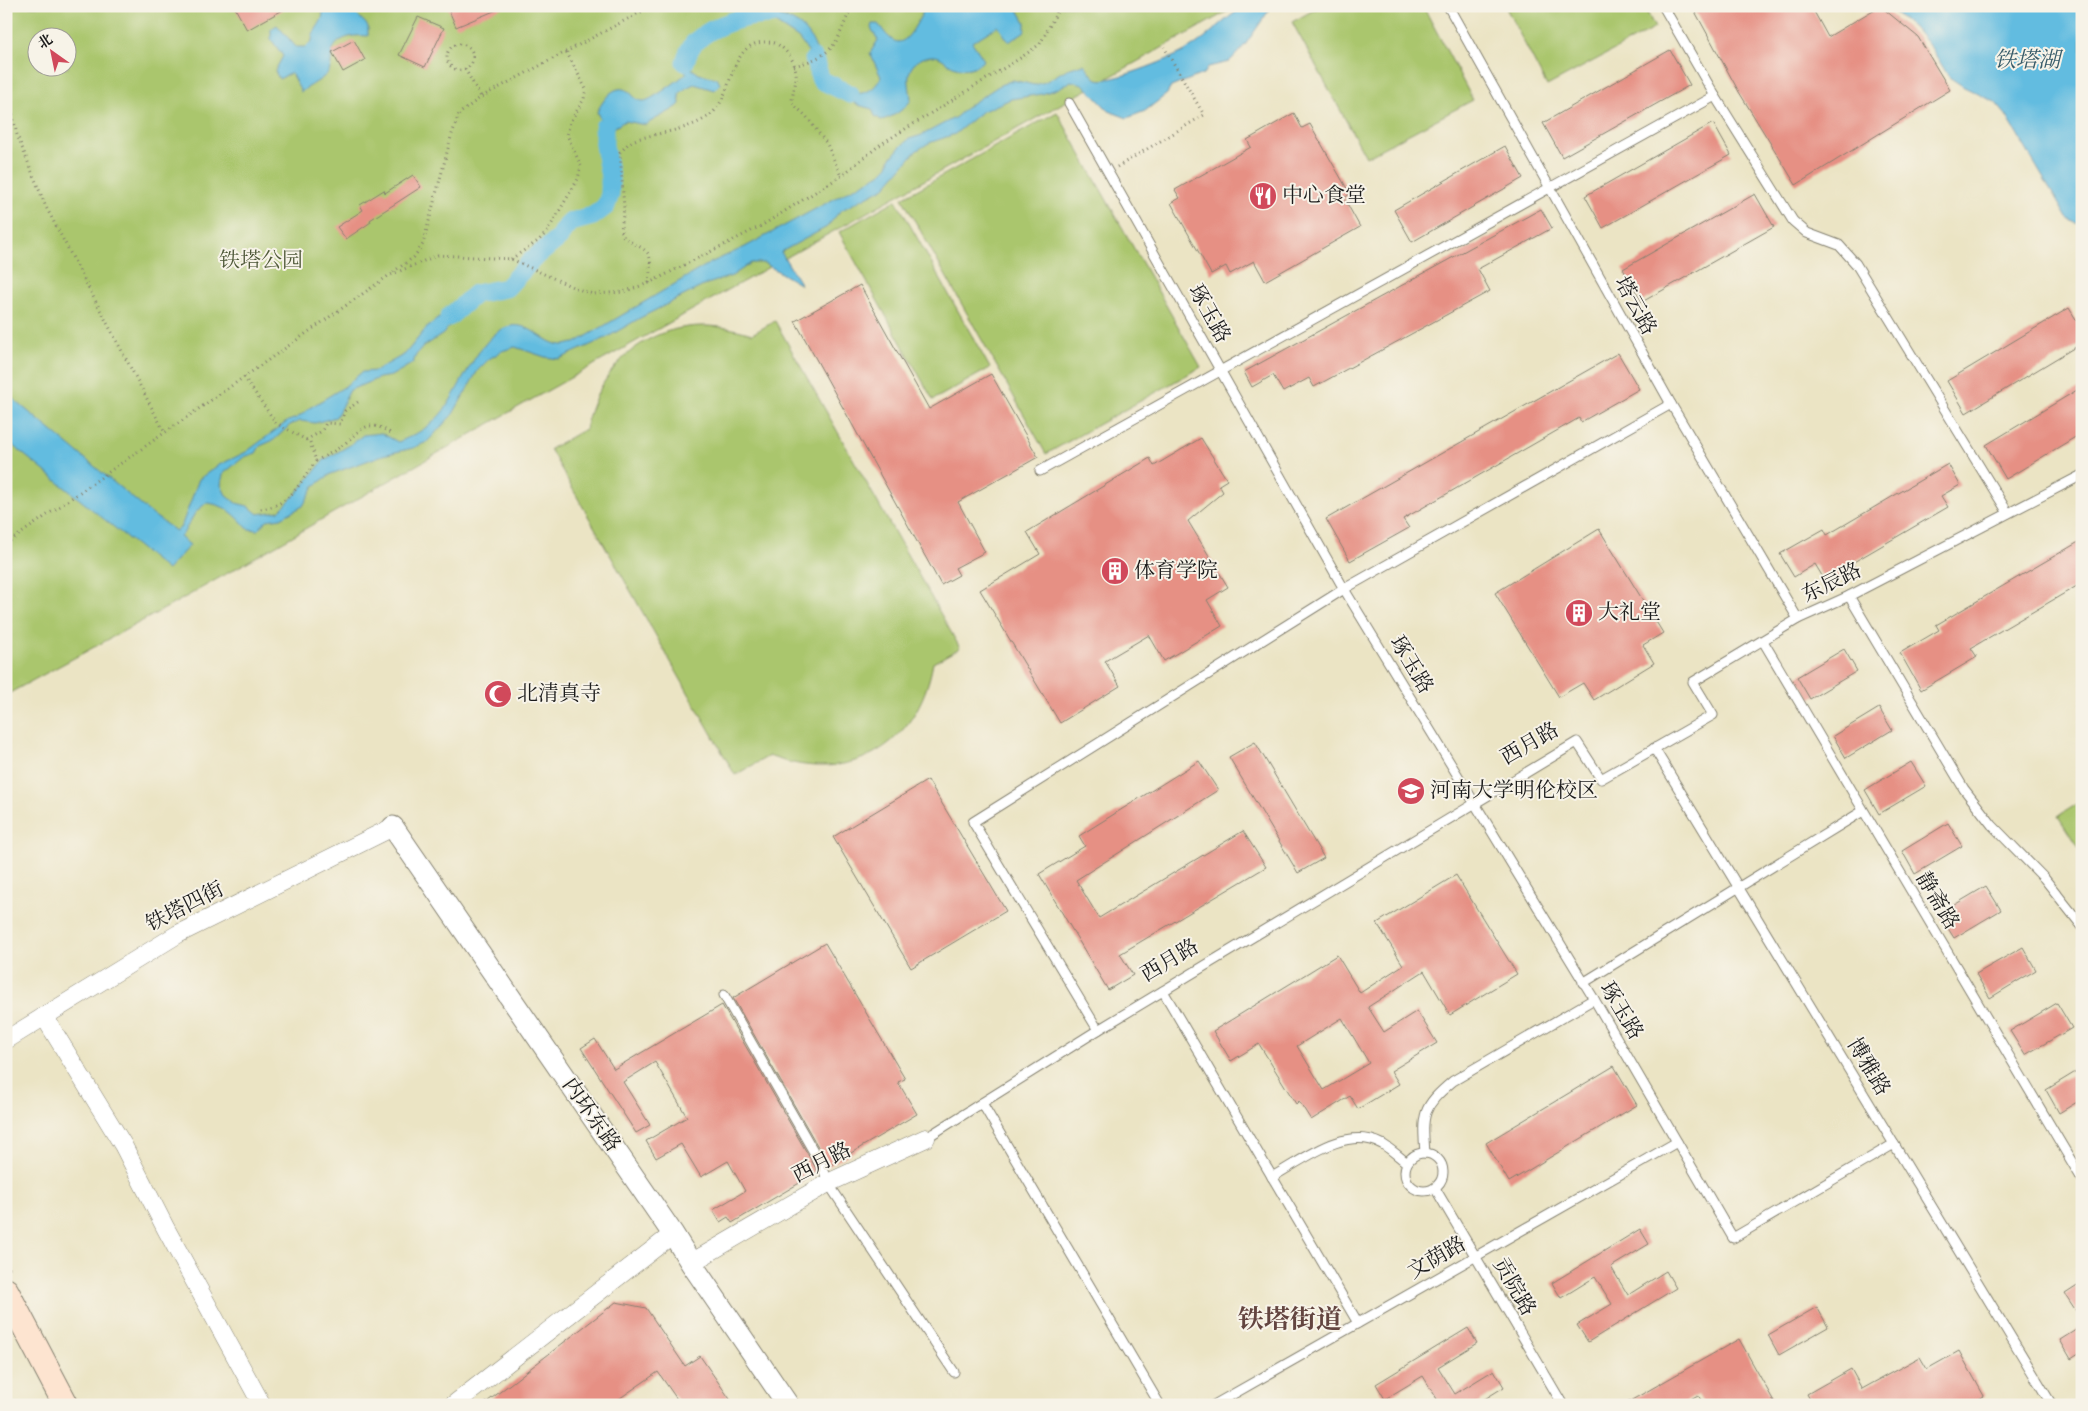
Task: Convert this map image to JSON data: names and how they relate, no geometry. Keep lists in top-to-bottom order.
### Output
{
  "streets": {
    "street": ["西月路", "铁塔四街", "内环东路"],
    "lane": [
      "塔云路",
      "琢玉路",
      "东辰路",
      "静斋路",
      "博雅路",
      "文荫路",
      "贡院路"
    ]
  },
  "crossings": [
    ["塔云路", "东辰路"],
    ["琢玉路", "西月路"],
    ["琢玉路", "博雅路"],
    ["琢玉路", "文荫路"],
    ["东辰路", "西月路"],
    ["东辰路", "静斋路"],
    ["东辰路", "博雅路"],
    ["西月路", "博雅路"],
    ["西月路", "内环东路"],
    ["铁塔四街", "内环东路"],
    ["文荫路", "贡院路"]
  ],
  "districts": ["铁塔街道"],
  "water": ["铁塔湖"],
  "parks": ["铁塔公园"],
  "places": {
    "restaurant": ["中心食堂"],
    "building": ["体育学院", "大礼堂"],
    "mosque": ["北清真寺"],
    "school or university": ["河南大学明伦校区"]
  },
  "north": "top left"
}
